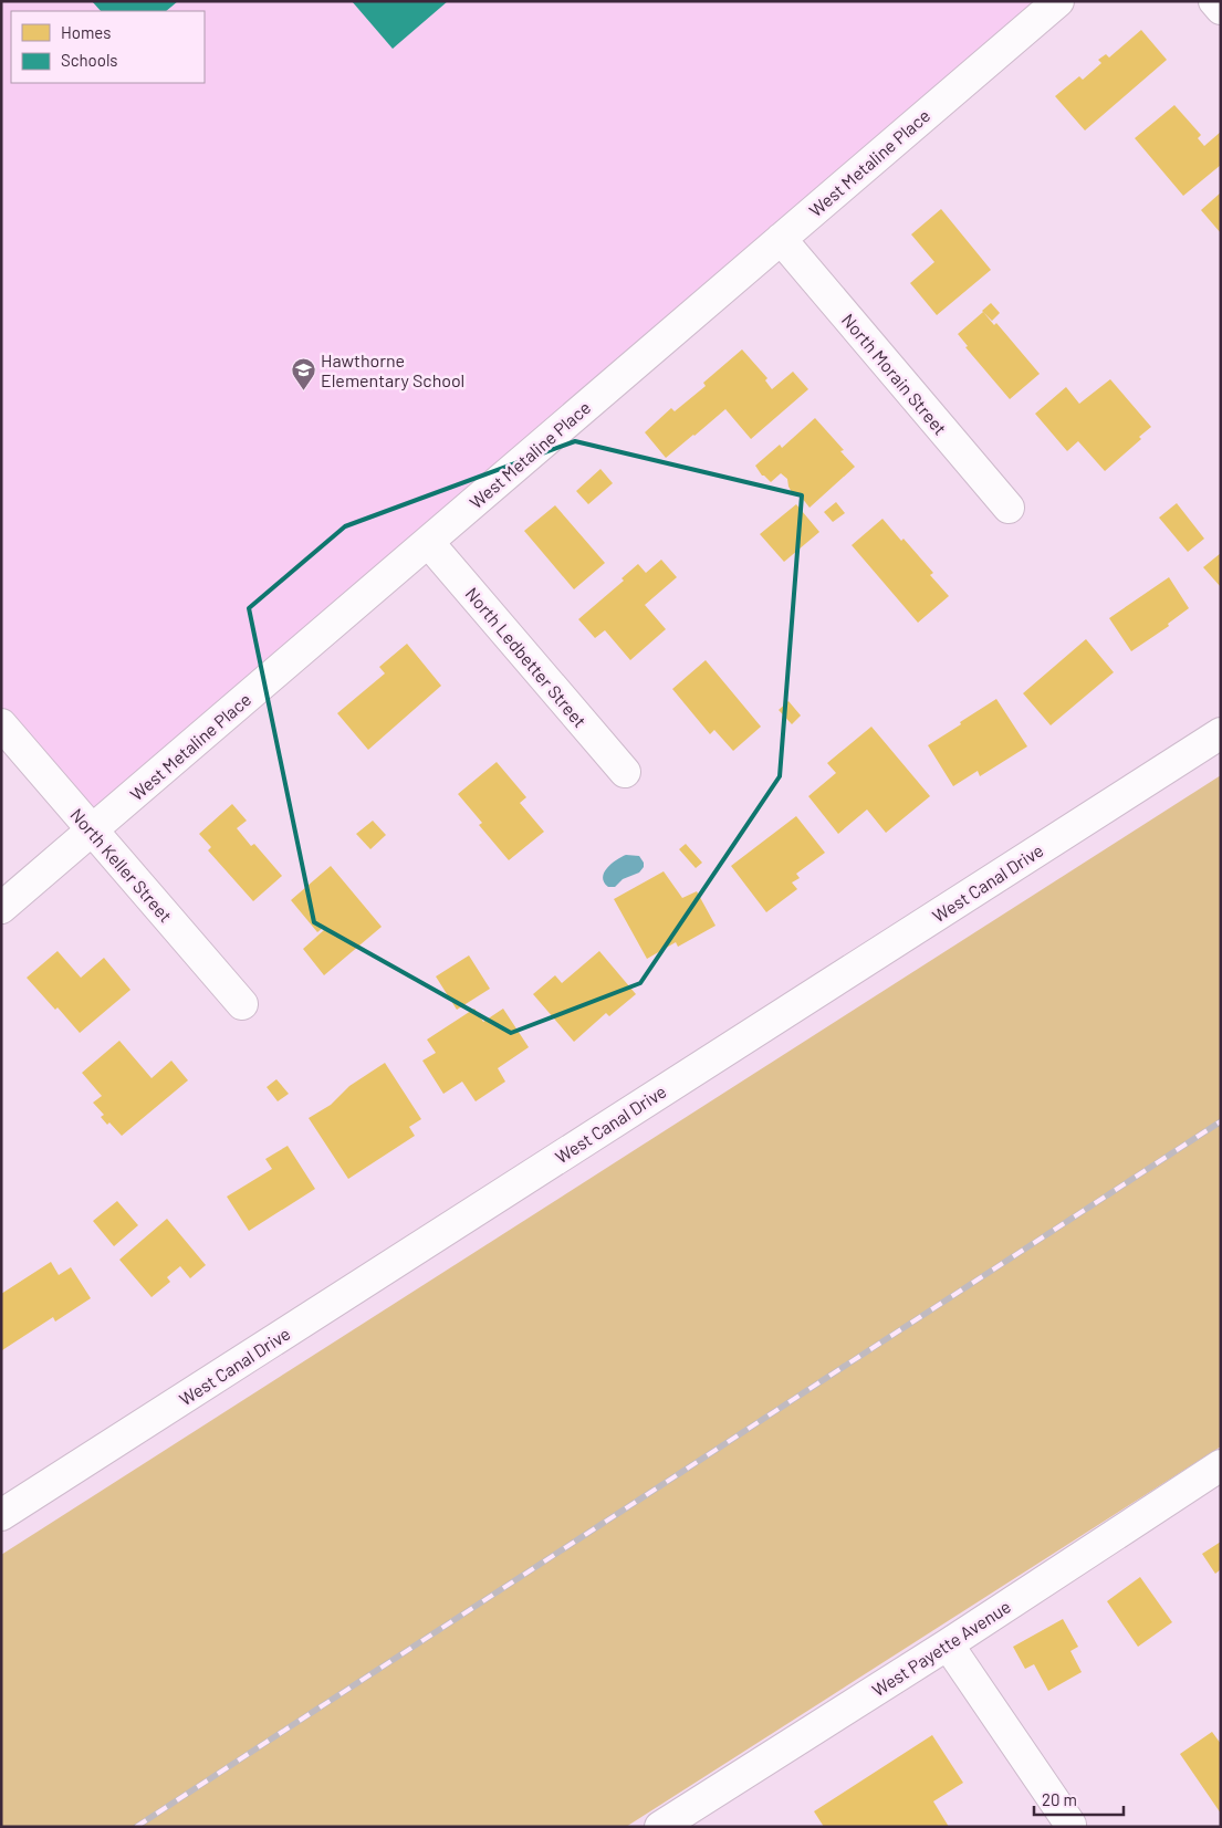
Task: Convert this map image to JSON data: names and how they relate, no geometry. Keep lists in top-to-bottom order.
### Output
{
  "streets": {
    "street": [
      "West Metaline Place",
      "North Morain Street",
      "North Ledbetter Street",
      "North Keller Street",
      "West Canal Drive",
      "West Payette Avenue"
    ]
  },
  "crossings": [
    ["West Metaline Place", "North Morain Street"],
    ["West Metaline Place", "North Ledbetter Street"],
    ["West Metaline Place", "North Keller Street"]
  ],
  "places": {
    "school or university": ["Hawthorne Elementary School"]
  },
  "legend": ["Homes", "Schools"],
  "scale_bar": "20 m"
}
